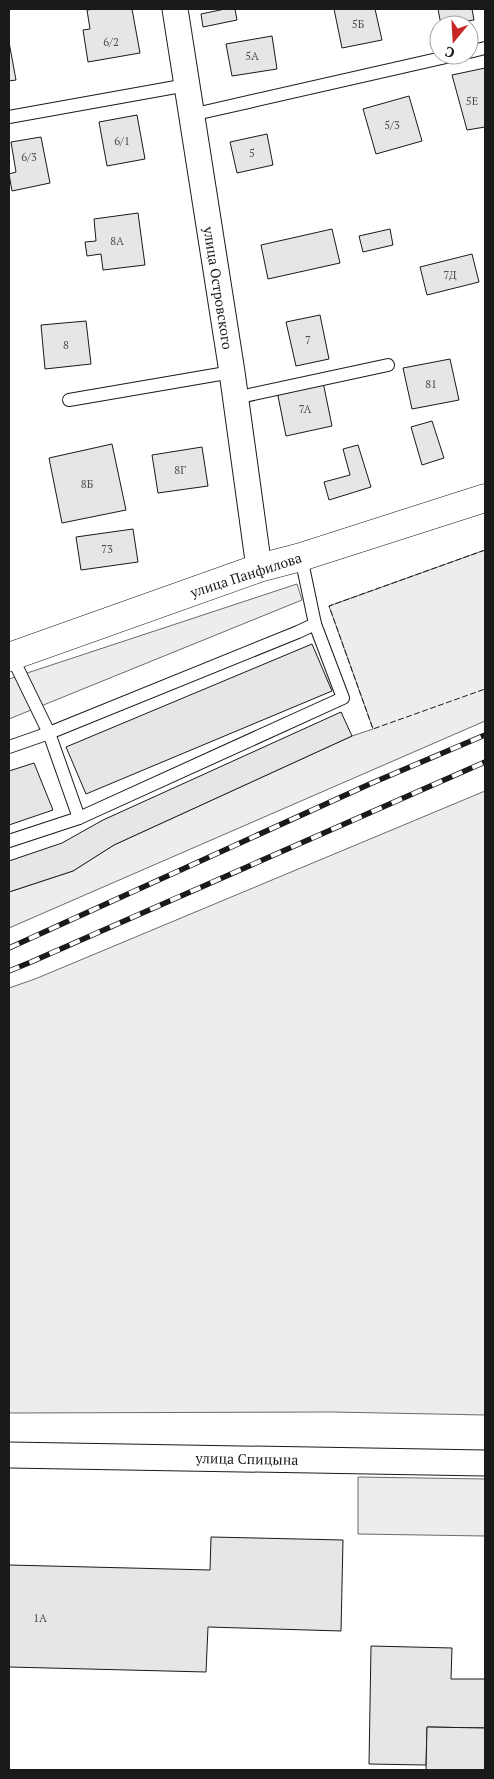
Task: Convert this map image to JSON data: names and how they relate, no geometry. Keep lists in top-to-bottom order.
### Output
{
  "streets": {
    "main road": ["улица Панфилова"],
    "street": ["улица Островского", "улица Спицына"]
  },
  "crossings": [
    ["улица Островского", "улица Панфилова"]
  ],
  "house_numbers": [
    "5Б",
    "6/2",
    "5А",
    "5Е",
    "5/3",
    "6/1",
    "5",
    "6/3",
    "8А",
    "7Д",
    "7",
    "8",
    "81",
    "7А",
    "8Г",
    "8Б",
    "73",
    "1А"
  ],
  "north": "bottom"
}
